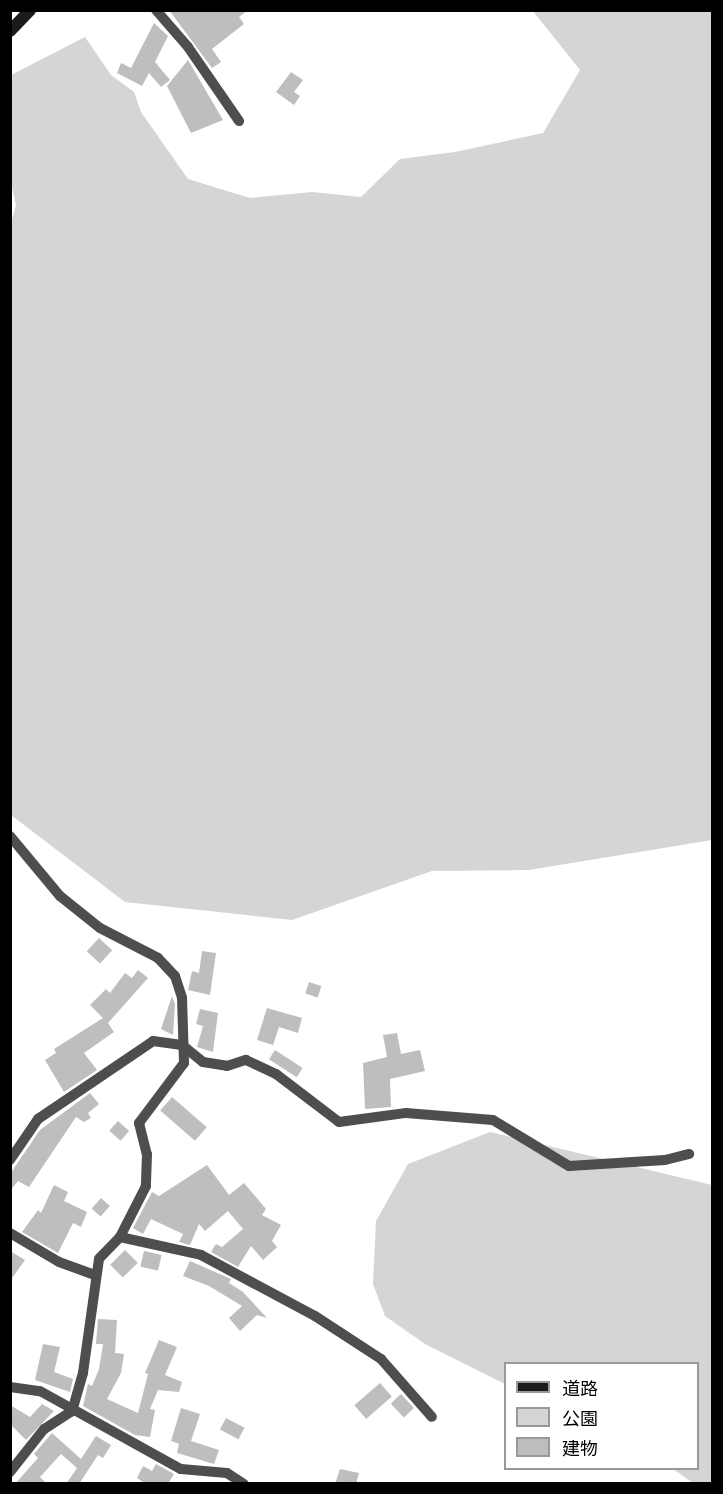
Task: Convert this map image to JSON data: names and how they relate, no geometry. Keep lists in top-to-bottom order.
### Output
{
  "legend": ["道路", "公園", "建物"]
}
